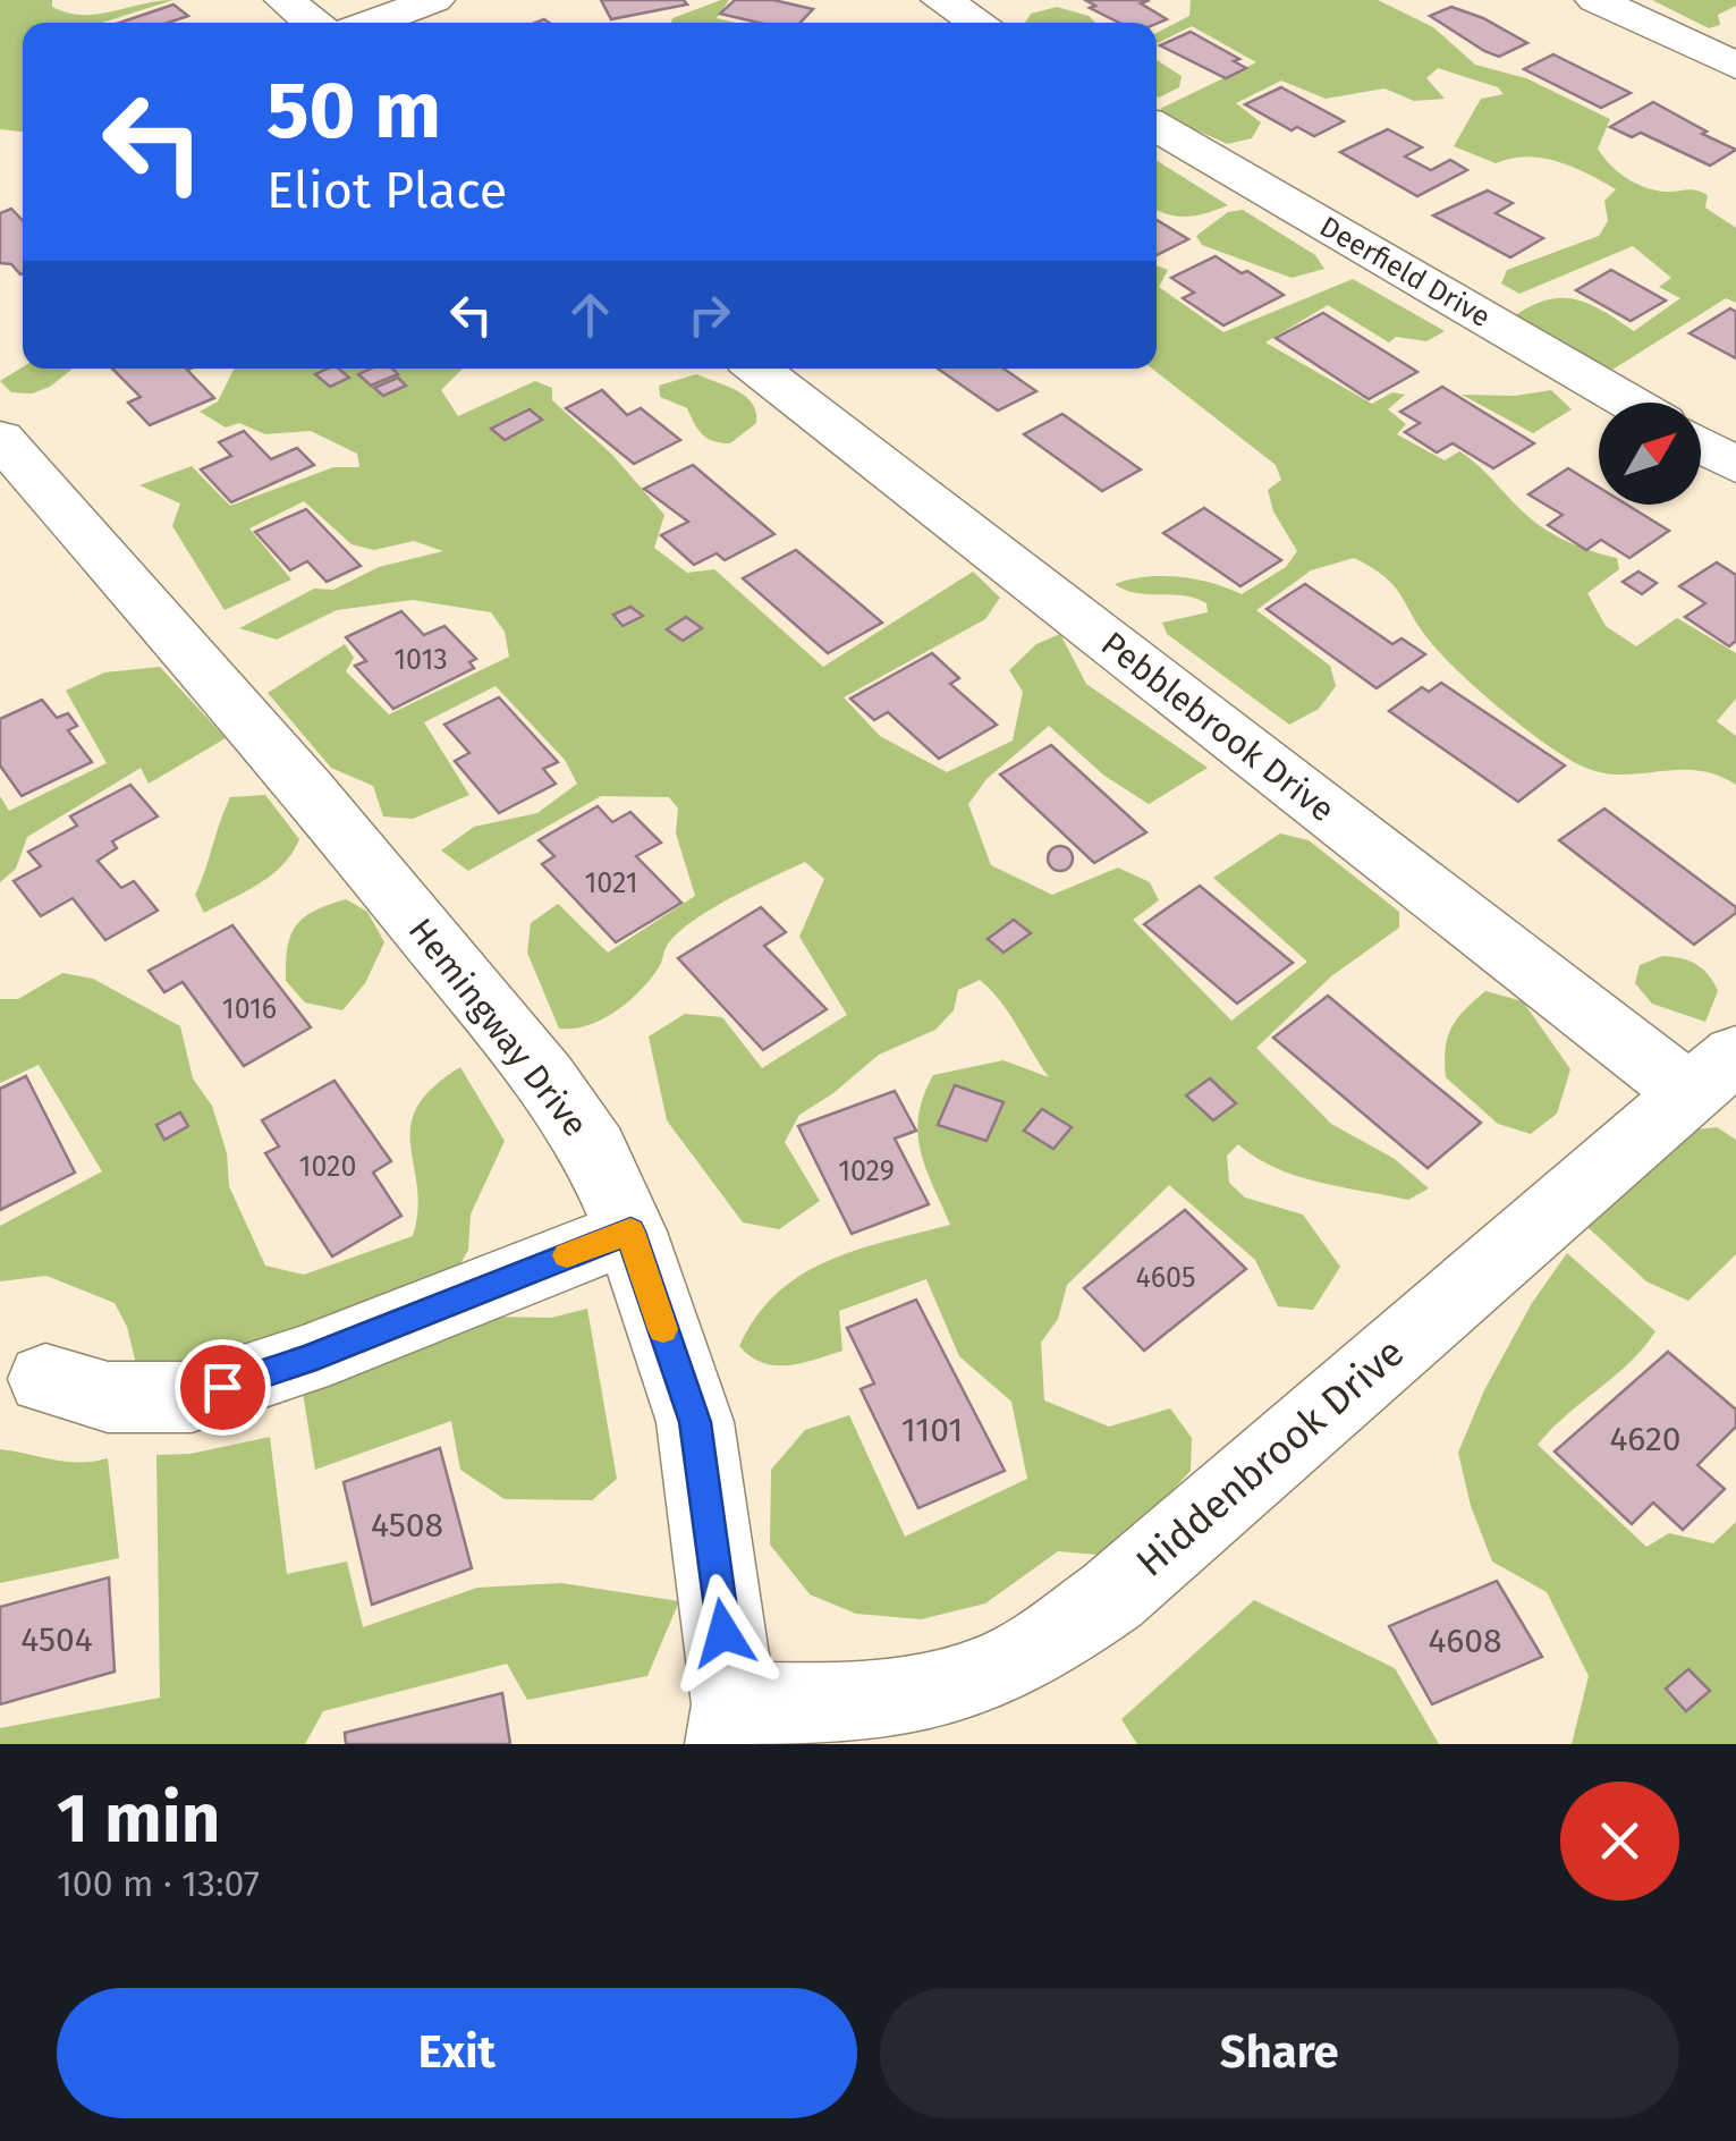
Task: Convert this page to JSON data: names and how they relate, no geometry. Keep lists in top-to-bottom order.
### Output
{
  "streets": {
    "street": [
      "Deerfield Drive",
      "Pebblebrook Drive",
      "Hemingway Drive",
      "Hiddenbrook Drive"
    ]
  },
  "crossings": [
    ["Pebblebrook Drive", "Hiddenbrook Drive"],
    ["Hemingway Drive", "Hiddenbrook Drive"]
  ],
  "house_numbers": [
    "1013",
    "1021",
    "1016",
    "1020",
    "1029",
    "4605",
    "1101",
    "4620",
    "4508",
    "4504",
    "4608"
  ],
  "north": "top right",
  "page": {
    "turn": ["50 m", "Eliot Place"],
    "heading": ["1 min", "100 m · 13:07"],
    "buttons": ["Exit", "Share"]
  }
}
